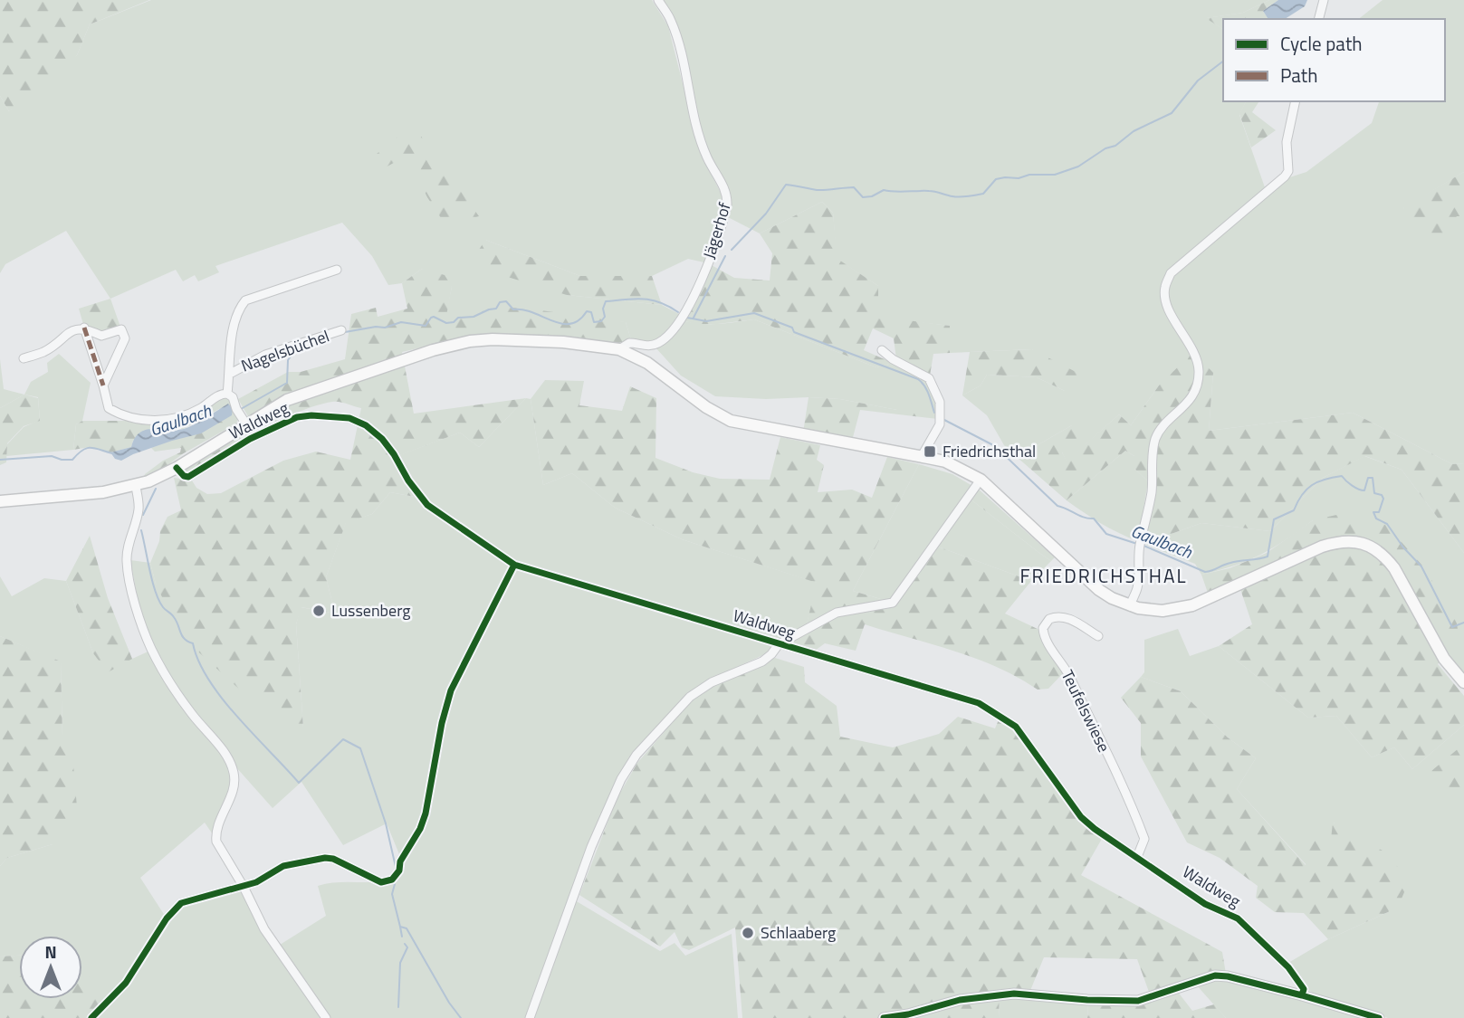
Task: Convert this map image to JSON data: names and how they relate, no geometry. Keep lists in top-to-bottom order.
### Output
{
  "streets": {
    "street": [
      "Jägerhof",
      "Nagelsbüchel",
      "Waldweg",
      "Teufelswiese"
    ]
  },
  "crossings": [
    ["Waldweg", "Teufelswiese"]
  ],
  "districts": ["FRIEDRICHSTHAL"],
  "water": ["Gaulbach"],
  "places": {
    "transit": ["Friedrichsthal"],
    "other": ["Lussenberg", "Schlaaberg"]
  },
  "legend": ["Cycle path", "Path"],
  "north": "top"
}
